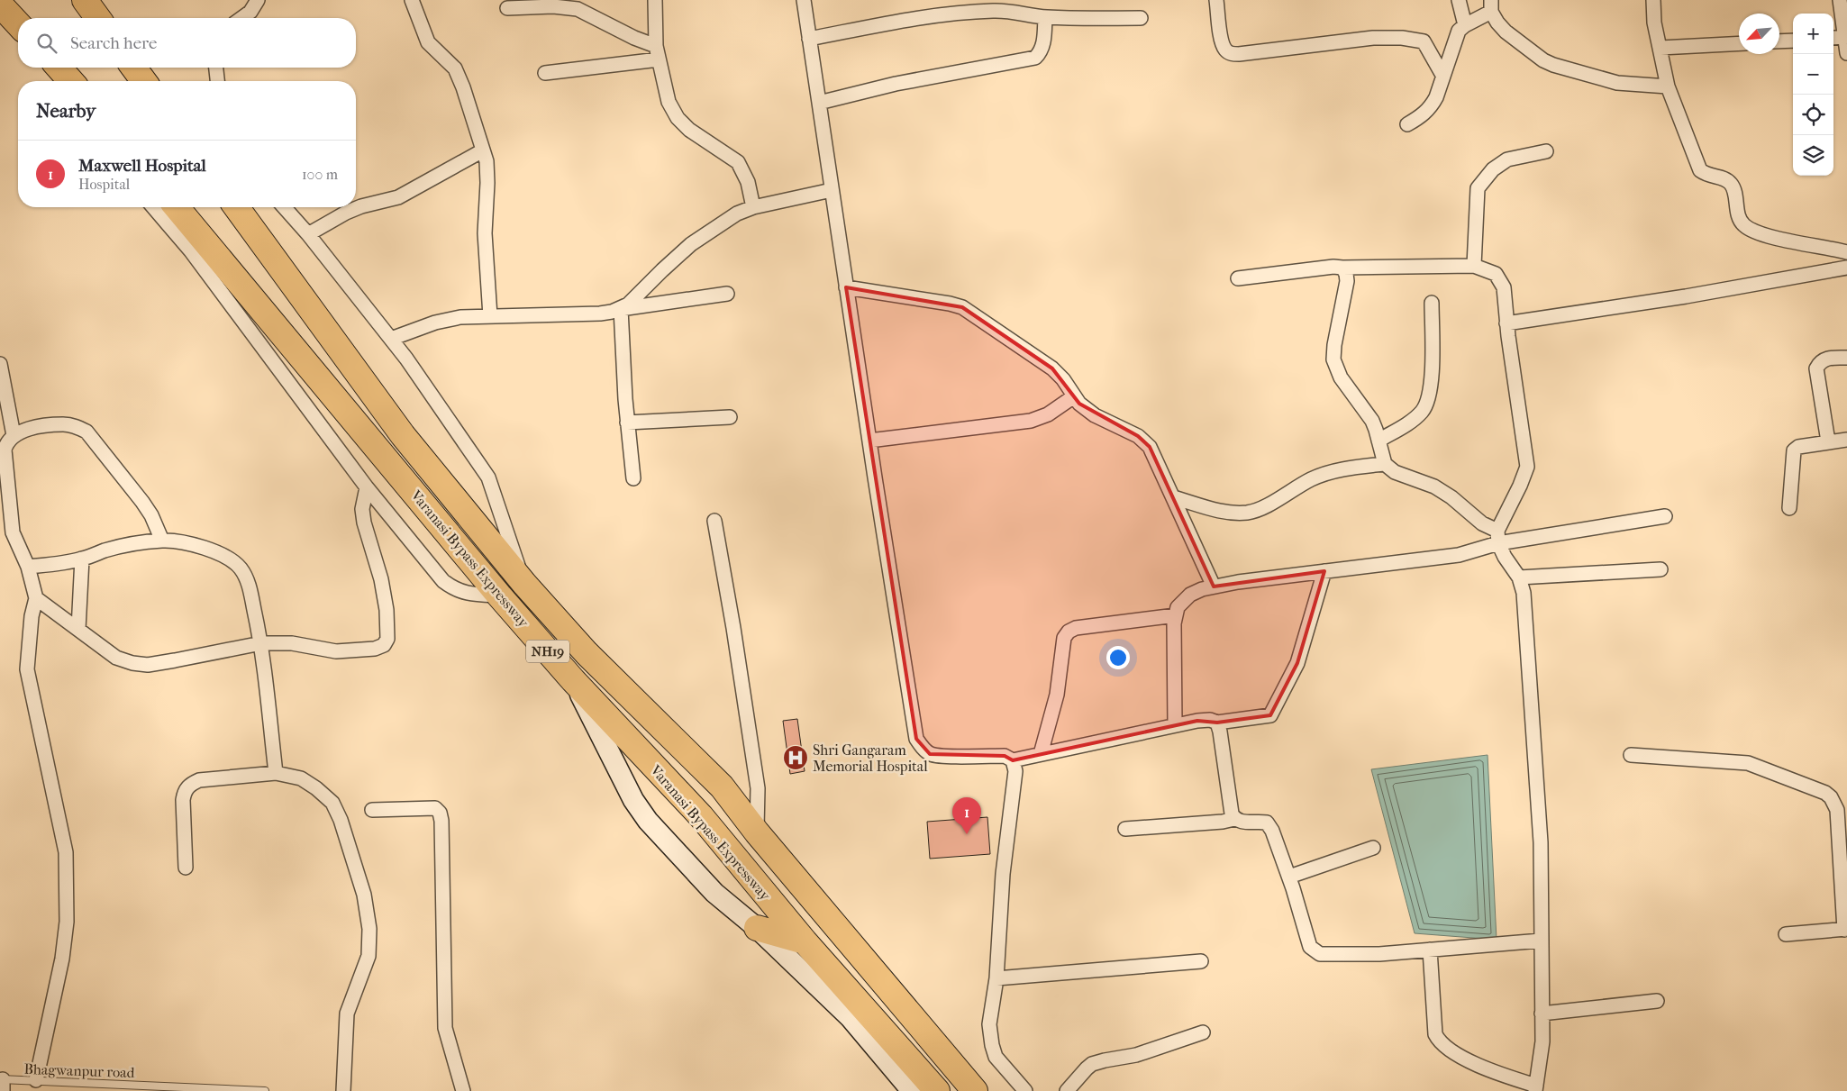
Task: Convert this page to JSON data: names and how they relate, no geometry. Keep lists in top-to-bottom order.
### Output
{
  "streets": {
    "highway": ["Varanasi Bypass Expressway", "NH19"],
    "lane": ["Bhagwanpur road"]
  },
  "places": {
    "hospital": ["Shri Gangaram Memorial Hospital"]
  },
  "north": "bottom left",
  "page": {
    "map_buttons": ["+", "−"],
    "search": "Search here",
    "heading": "Nearby",
    "list": [
      {
        "mark": "1",
        "name": "Maxwell Hospital",
        "note": "Hospital",
        "value": "100 m"
      }
    ],
    "pins": "1"
  }
}
